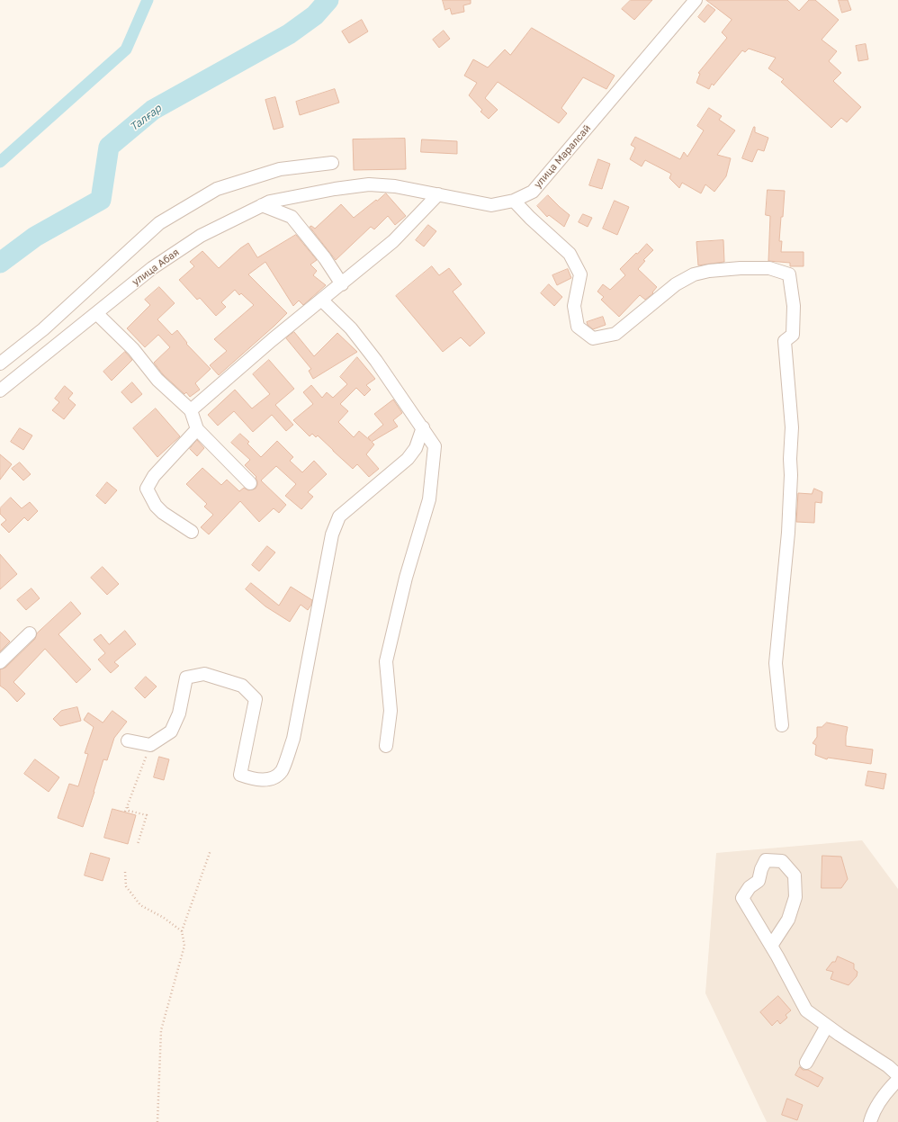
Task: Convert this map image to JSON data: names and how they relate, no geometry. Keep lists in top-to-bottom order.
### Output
{
  "streets": {
    "street": ["улица Маралсай", "улица Абая"]
  },
  "crossings": [
    ["улица Маралсай", "улица Абая"]
  ],
  "water": ["Талғар"]
}
